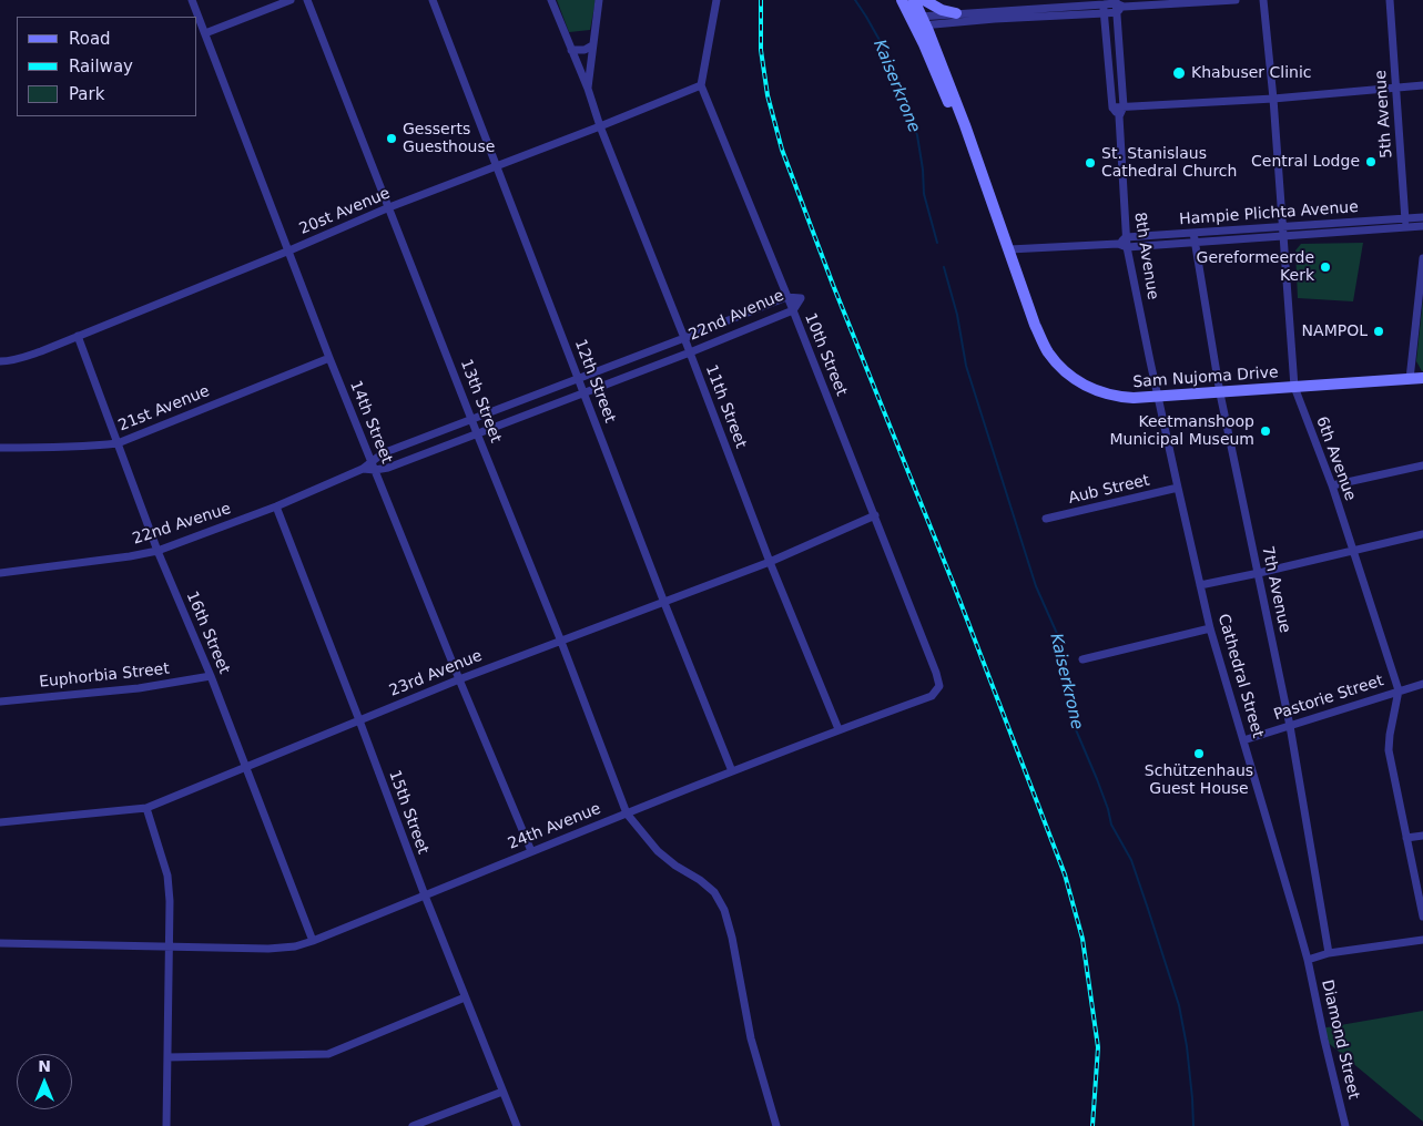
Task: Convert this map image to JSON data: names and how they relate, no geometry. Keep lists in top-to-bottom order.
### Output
{
  "streets": {
    "main road": ["Sam Nujoma Drive"],
    "street": [
      "5th Avenue",
      "20st Avenue",
      "Hampie Plichta Avenue",
      "8th Avenue",
      "22nd Avenue",
      "10th Street",
      "12th Street",
      "13th Street",
      "11th Street",
      "21st Avenue",
      "14th Street",
      "6th Avenue",
      "Aub Street",
      "7th Avenue",
      "16th Street",
      "23rd Avenue",
      "Euphorbia Street",
      "Cathedral Street",
      "Pastorie Street",
      "15th Street",
      "24th Avenue",
      "Diamond Street"
    ]
  },
  "crossings": [
    ["5th Avenue", "Hampie Plichta Avenue"],
    ["20st Avenue", "10th Street"],
    ["20st Avenue", "12th Street"],
    ["20st Avenue", "13th Street"],
    ["20st Avenue", "11th Street"],
    ["20st Avenue", "14th Street"],
    ["20st Avenue", "16th Street"],
    ["Hampie Plichta Avenue", "8th Avenue"],
    ["Hampie Plichta Avenue", "Sam Nujoma Drive"],
    ["Hampie Plichta Avenue", "6th Avenue"],
    ["Hampie Plichta Avenue", "7th Avenue"],
    ["8th Avenue", "Sam Nujoma Drive"],
    ["8th Avenue", "Cathedral Street"],
    ["22nd Avenue", "10th Street"],
    ["22nd Avenue", "12th Street"],
    ["22nd Avenue", "13th Street"],
    ["22nd Avenue", "11th Street"],
    ["22nd Avenue", "14th Street"],
    ["22nd Avenue", "16th Street"],
    ["22nd Avenue", "15th Street"],
    ["10th Street", "23rd Avenue"],
    ["10th Street", "24th Avenue"],
    ["Sam Nujoma Drive", "6th Avenue"],
    ["Sam Nujoma Drive", "7th Avenue"],
    ["Sam Nujoma Drive", "Cathedral Street"],
    ["12th Street", "23rd Avenue"],
    ["12th Street", "24th Avenue"],
    ["13th Street", "23rd Avenue"],
    ["13th Street", "24th Avenue"],
    ["11th Street", "23rd Avenue"],
    ["11th Street", "24th Avenue"],
    ["21st Avenue", "14th Street"],
    ["21st Avenue", "16th Street"],
    ["14th Street", "23rd Avenue"],
    ["14th Street", "24th Avenue"],
    ["6th Avenue", "Pastorie Street"],
    ["Aub Street", "Cathedral Street"],
    ["7th Avenue", "Pastorie Street"],
    ["16th Street", "23rd Avenue"],
    ["16th Street", "Euphorbia Street"],
    ["16th Street", "24th Avenue"],
    ["23rd Avenue", "15th Street"],
    ["Cathedral Street", "Pastorie Street"],
    ["Cathedral Street", "Diamond Street"],
    ["15th Street", "24th Avenue"]
  ],
  "water": ["Kaiserkrone"],
  "places": [
    "Khabuser Clinic",
    "Gesserts Guesthouse",
    "Central Lodge",
    "St. Stanislaus Cathedral Church",
    "Gereformeerde Kerk",
    "NAMPOL",
    "Keetmanshoop Municipal Museum",
    "Schützenhaus Guest House"
  ],
  "legend": ["Road", "Railway", "Park"],
  "north": "top"
}
